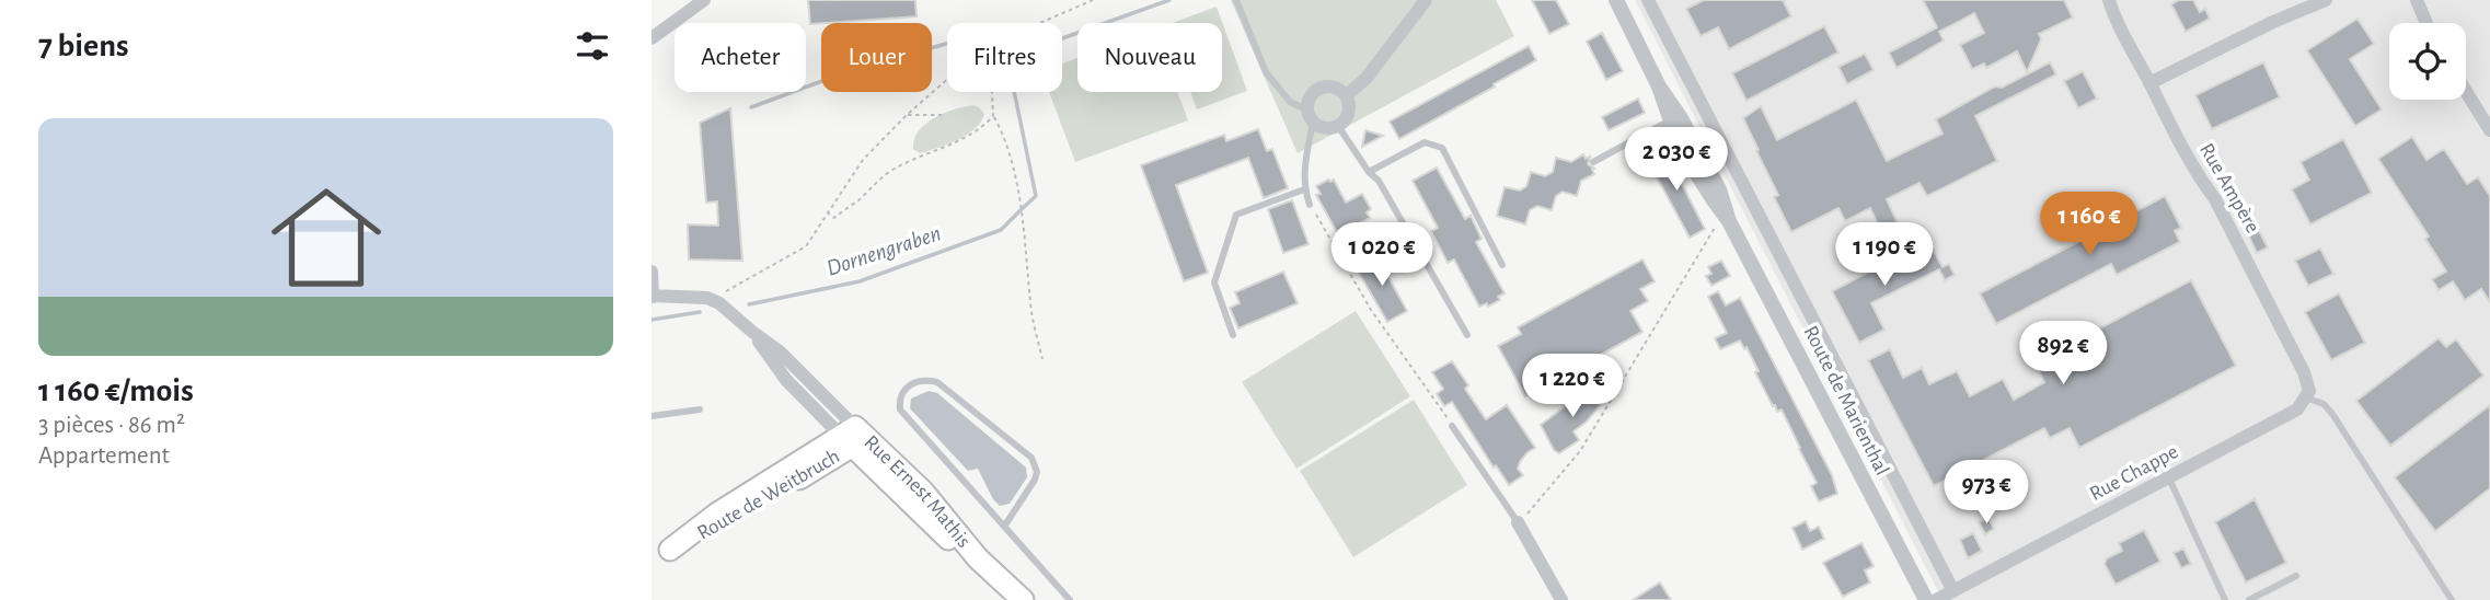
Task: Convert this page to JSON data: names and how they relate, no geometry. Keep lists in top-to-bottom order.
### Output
{
  "streets": {
    "main road": ["Rue Ernest Mathis", "Route de Weitbruch"],
    "street": ["Rue Ampère", "Route de Marienthal", "Rue Chappe"]
  },
  "crossings": [
    ["Rue Ampère", "Rue Chappe"],
    ["Route de Marienthal", "Rue Chappe"],
    ["Rue Ernest Mathis", "Route de Weitbruch"]
  ],
  "water": ["Dornengraben"],
  "page": {
    "heading": "7 biens",
    "chip": [
      "Acheter",
      "Louer",
      "Filtres",
      "Nouveau"
    ],
    "list": [
      {
        "name": "1 160 €/mois",
        "note": "3 pièces · 86 m² · Appartement"
      }
    ],
    "price": [
      "2 030 €",
      "1 160 €",
      "1 020 €",
      "1 190 €",
      "892 €",
      "1 220 €",
      "973 €"
    ]
  }
}
